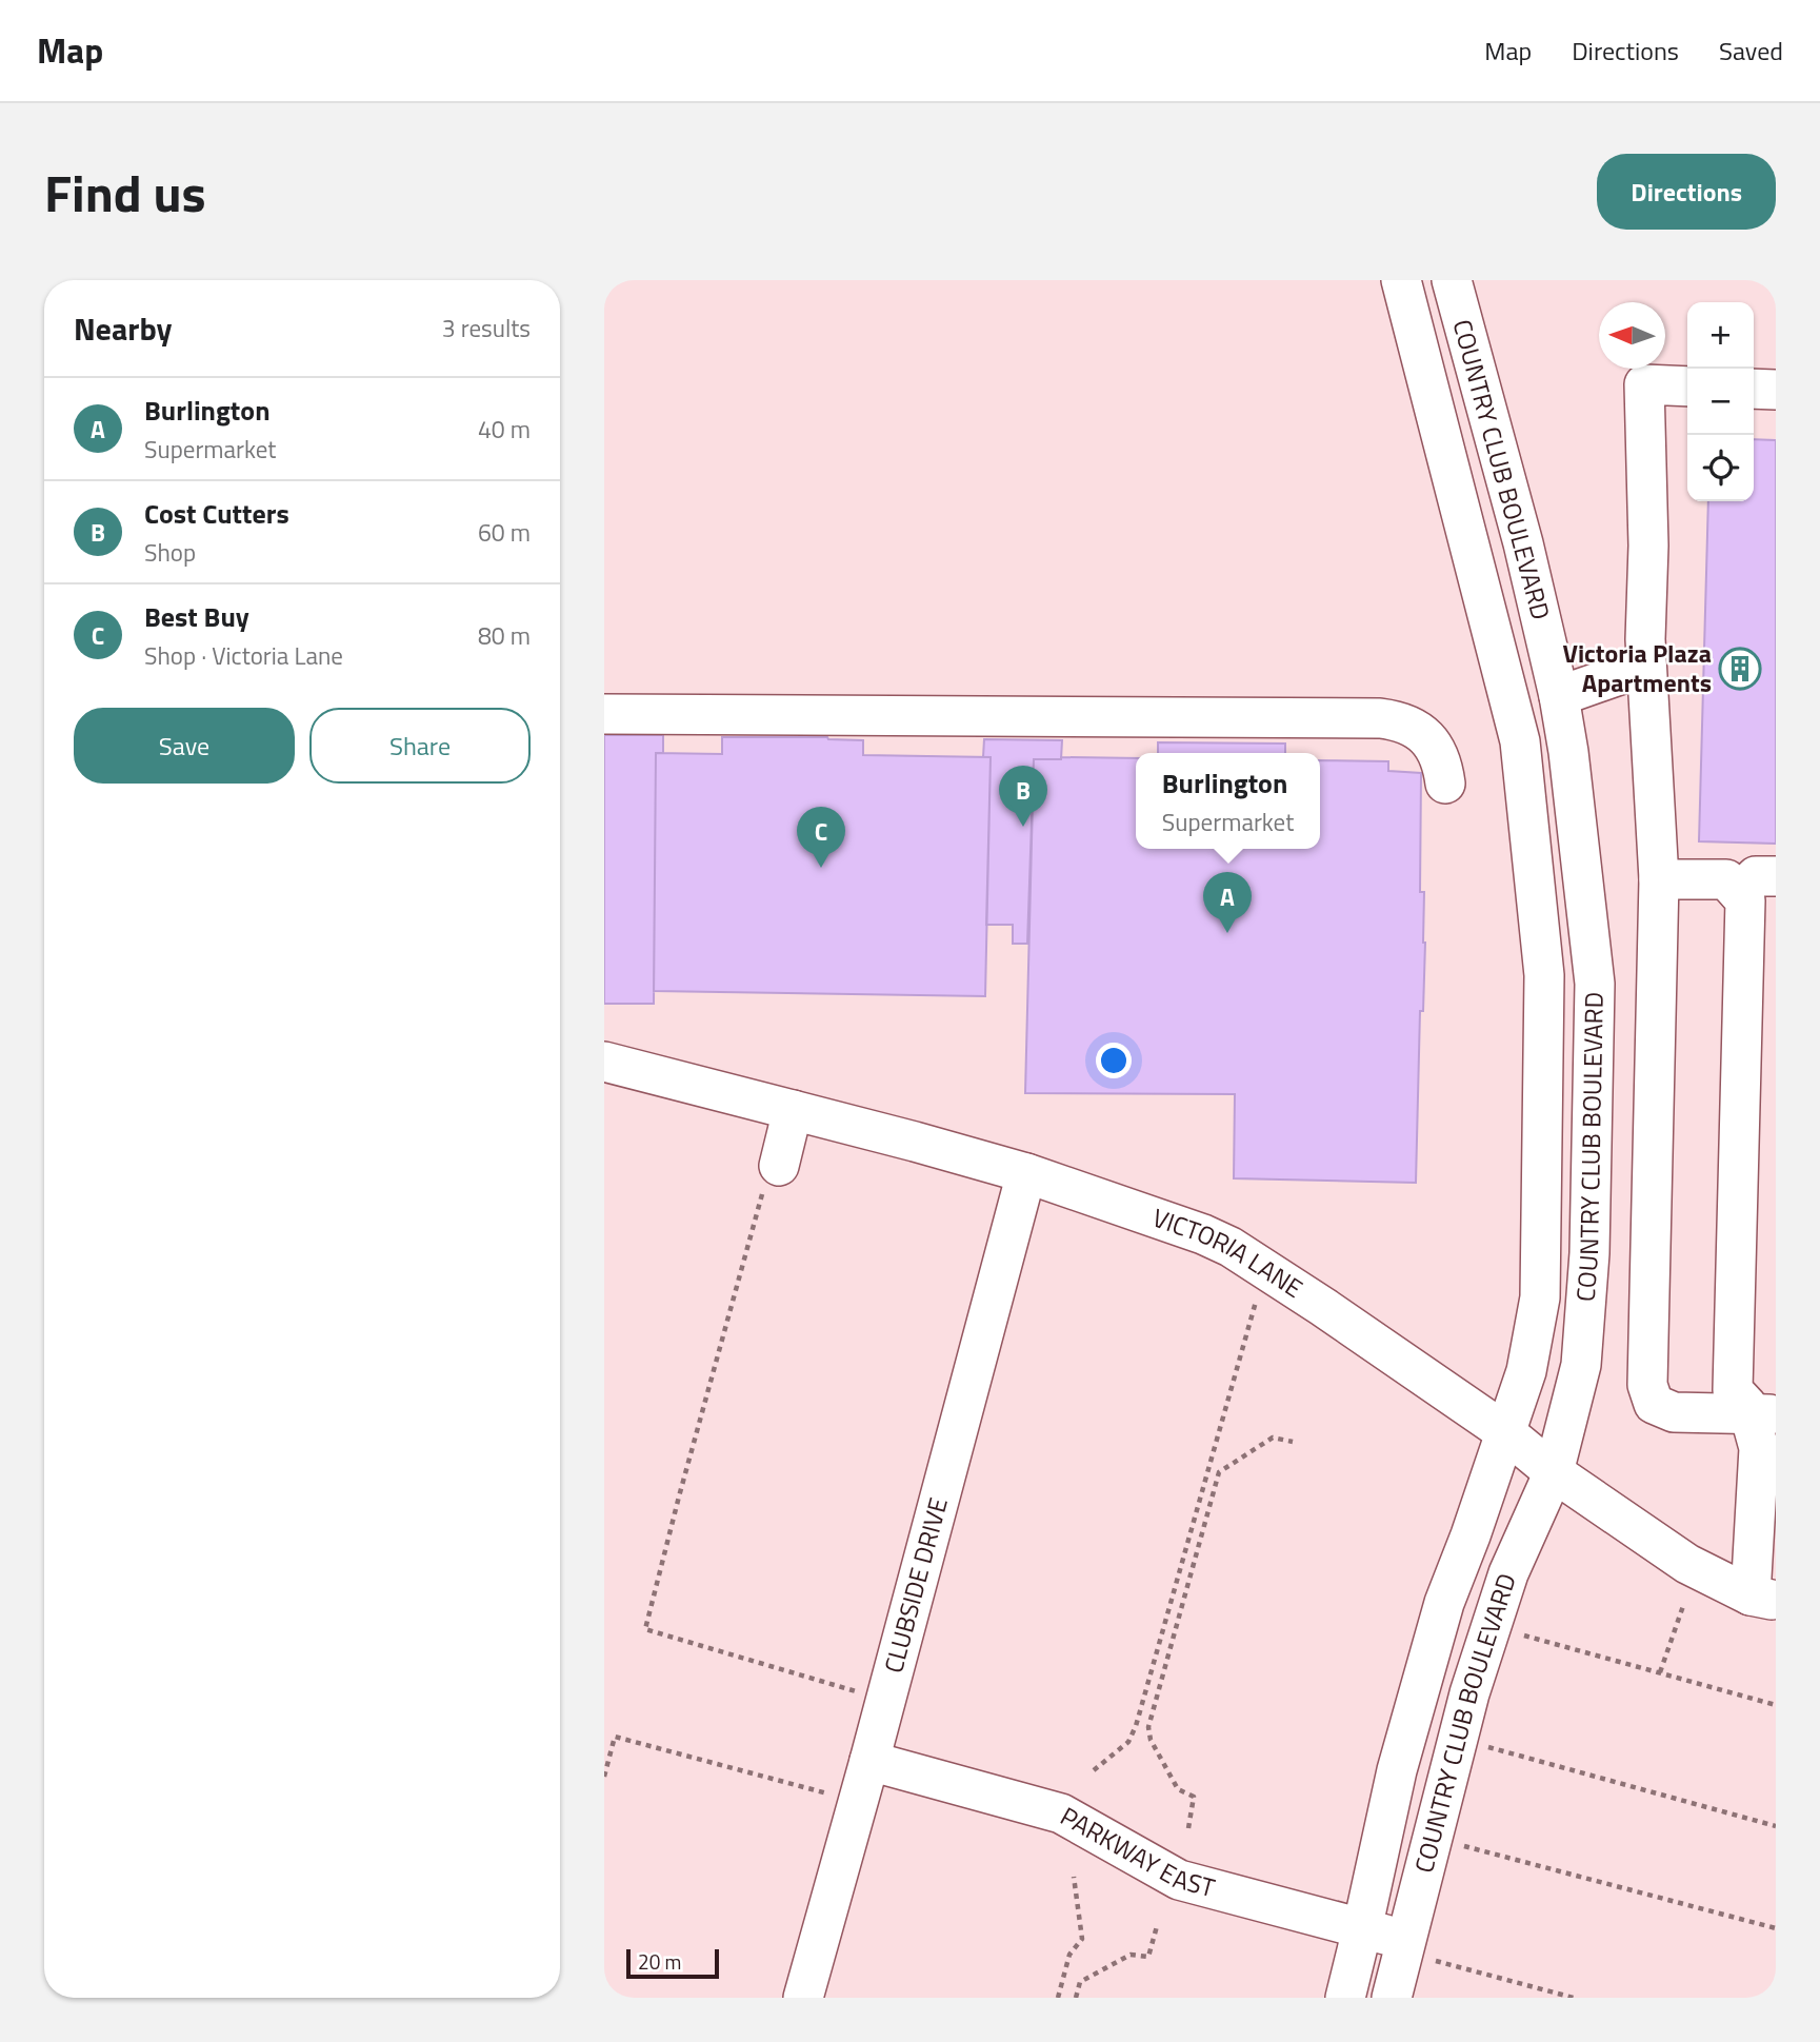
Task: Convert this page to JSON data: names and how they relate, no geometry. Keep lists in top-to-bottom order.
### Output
{
  "streets": {
    "street": [
      "COUNTRY CLUB BOULEVARD",
      "VICTORIA LANE",
      "CLUBSIDE DRIVE",
      "PARKWAY EAST"
    ]
  },
  "crossings": [
    ["COUNTRY CLUB BOULEVARD", "VICTORIA LANE"],
    ["COUNTRY CLUB BOULEVARD", "PARKWAY EAST"],
    ["VICTORIA LANE", "CLUBSIDE DRIVE"],
    ["CLUBSIDE DRIVE", "PARKWAY EAST"]
  ],
  "places": {
    "building": ["Victoria Plaza Apartments"]
  },
  "scale_bar": "20 m",
  "north": "left",
  "page": {
    "header": "Map",
    "nav": ["Map", "Directions", "Saved"],
    "title": "Find us",
    "buttons": [
      "Directions",
      ["Save", "Share"]
    ],
    "heading": ["Nearby", "3 results"],
    "map_buttons": ["+", "−"],
    "list": [
      {
        "mark": "A",
        "name": "Burlington",
        "note": "Supermarket",
        "value": "40 m"
      },
      {
        "mark": "B",
        "name": "Cost Cutters",
        "note": "Shop",
        "value": "60 m"
      },
      {
        "mark": "C",
        "name": "Best Buy",
        "note": "Shop · Victoria Lane",
        "value": "80 m"
      }
    ],
    "popup": ["Burlington", "Supermarket"],
    "pins": ["B", "C", "A"],
    "scale": "20 m"
  }
}
